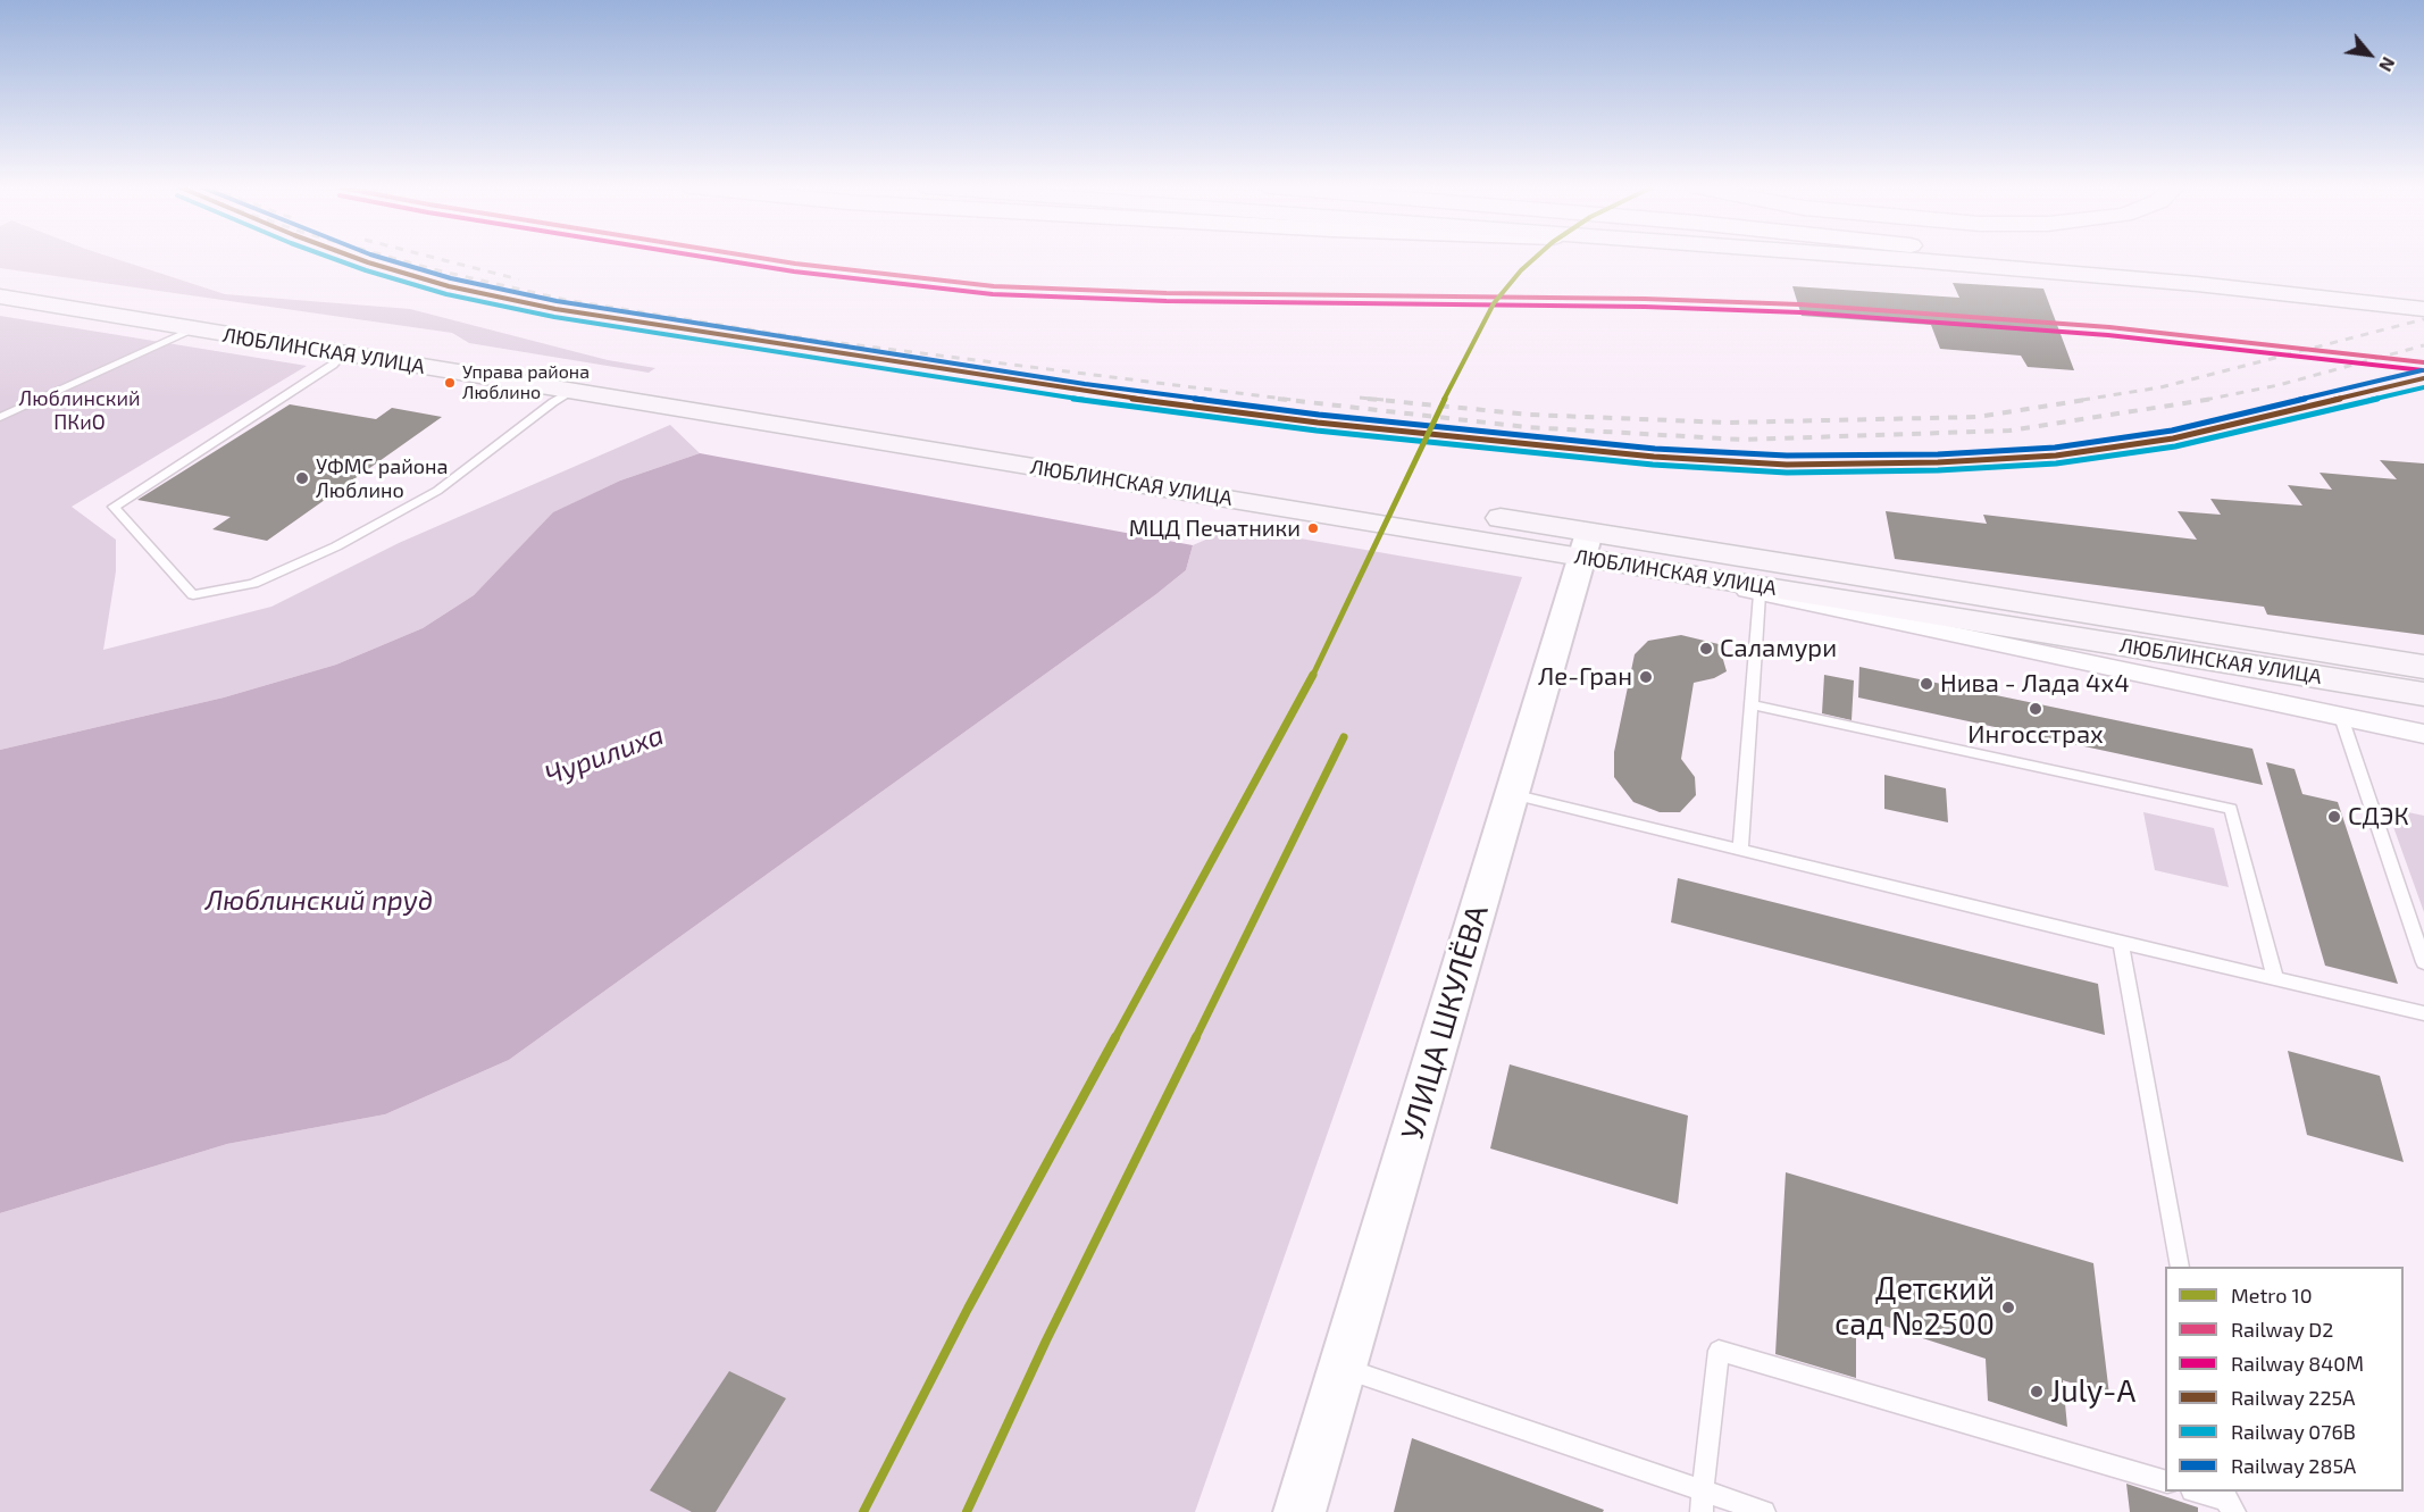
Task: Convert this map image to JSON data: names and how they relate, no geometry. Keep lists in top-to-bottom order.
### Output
{
  "streets": {
    "main road": ["ЛЮБЛИНСКАЯ УЛИЦА"],
    "street": ["УЛИЦА ШКУЛЁВА"]
  },
  "crossings": [
    ["ЛЮБЛИНСКАЯ УЛИЦА", "УЛИЦА ШКУЛЁВА"]
  ],
  "water": ["Чурилиха", "Люблинский пруд"],
  "parks": ["Люблинский ПКиО"],
  "places": [
    "Управа района Люблино",
    "УФМС района Люблино",
    "МЦД Печатники",
    "Саламури",
    "Ле-Гран",
    "Нива - Лада 4х4",
    "Ингосстрах",
    "СДЭК",
    "Детский сад №2500",
    "July-A"
  ],
  "lines": [
    "metro line 10",
    "rail line D2",
    "rail line 840М",
    "rail line 225А",
    "rail line 076В",
    "rail line 285А"
  ],
  "legend": [
    "Metro 10",
    "Railway D2",
    "Railway 840М",
    "Railway 225А",
    "Railway 076В",
    "Railway 285А"
  ],
  "north": "bottom right"
}
